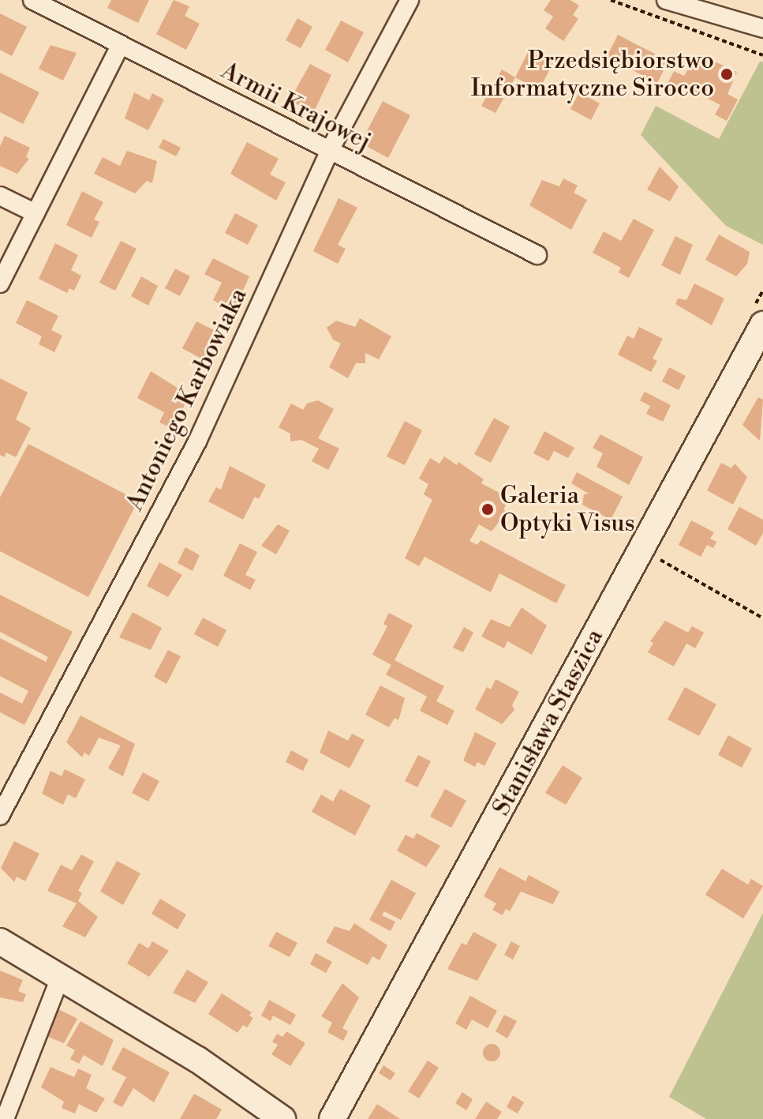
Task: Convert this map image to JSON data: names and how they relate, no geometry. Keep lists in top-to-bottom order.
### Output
{
  "streets": {
    "street": ["Armii Krajowej", "Antoniego Karbowiaka", "Stanisława Staszica"]
  },
  "crossings": [
    ["Armii Krajowej", "Antoniego Karbowiaka"]
  ],
  "places": ["Przedsiębiorstwo Informatyczne Sirocco", "Galeria Optyki Visus"]
}
